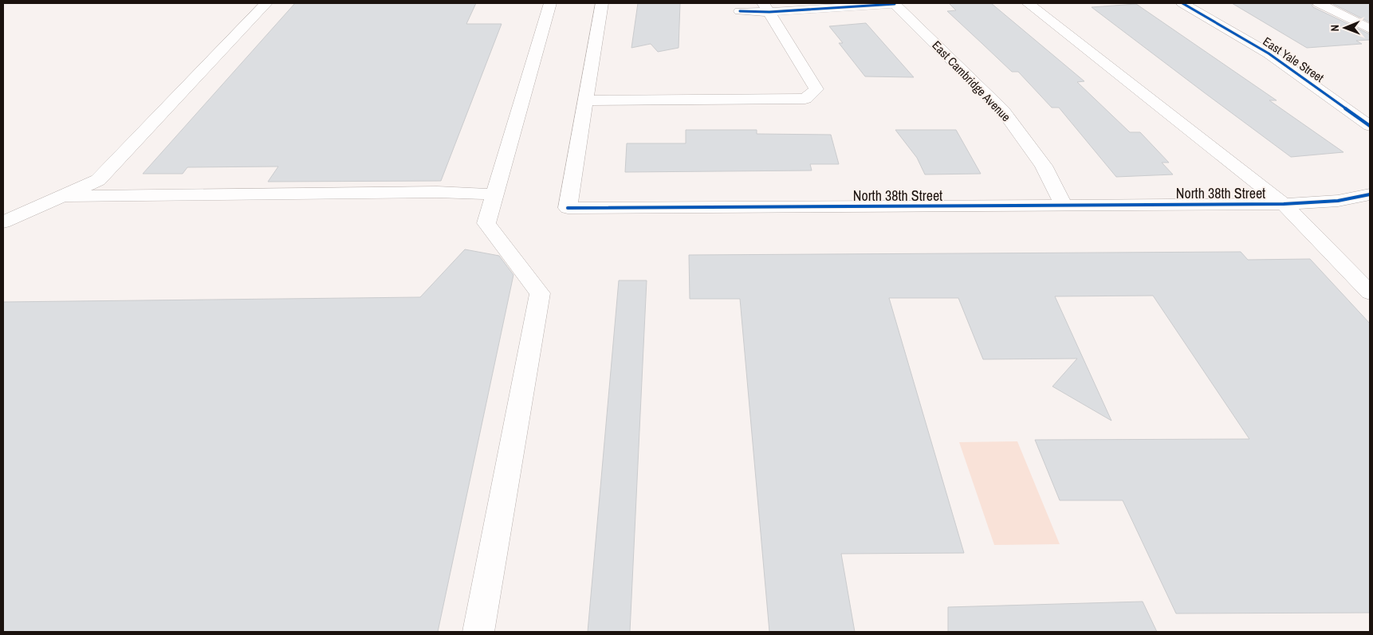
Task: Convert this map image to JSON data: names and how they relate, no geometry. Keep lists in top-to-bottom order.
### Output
{
  "streets": {
    "street": ["East Yale Street", "East Cambridge Avenue", "North 38th Street"]
  },
  "crossings": [
    ["East Cambridge Avenue", "North 38th Street"]
  ],
  "north": "left"
}
